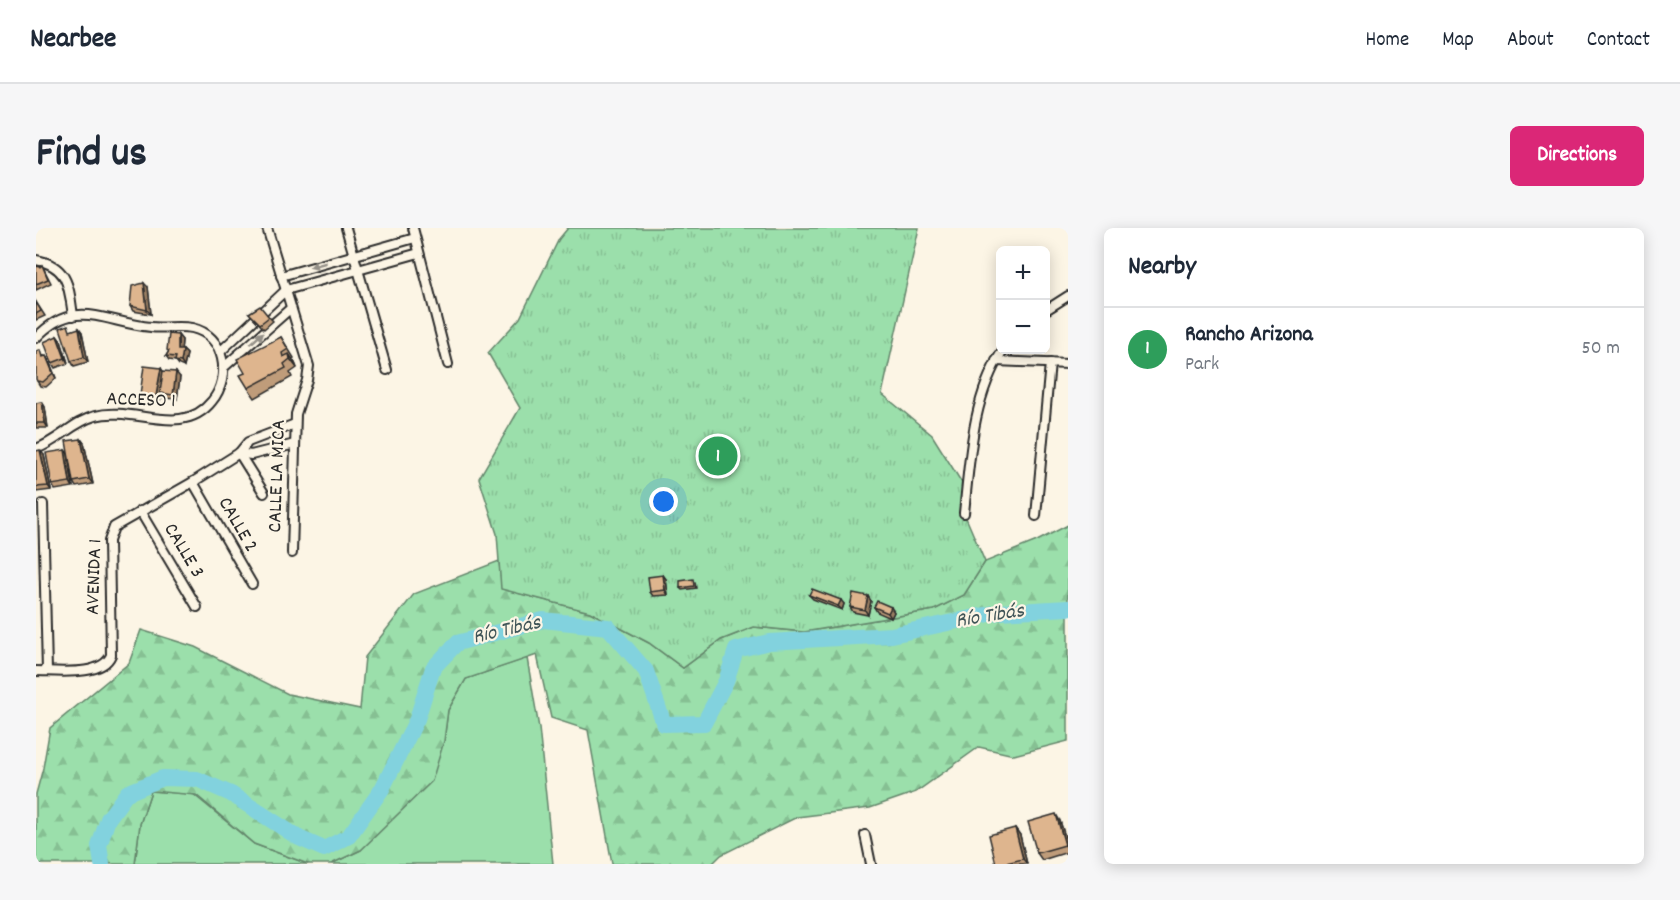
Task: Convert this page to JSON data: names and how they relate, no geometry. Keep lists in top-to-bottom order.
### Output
{
  "streets": {
    "street": [
      "ACCESO 1",
      "CALLE LA MICA",
      "CALLE 2",
      "CALLE 3",
      "AVENIDA 1"
    ]
  },
  "crossings": [
    ["CALLE LA MICA", "AVENIDA 1"],
    ["CALLE 2", "AVENIDA 1"],
    ["CALLE 3", "AVENIDA 1"]
  ],
  "water": ["Río Tibás"],
  "page": {
    "header": "Nearbee",
    "nav": [
      "Home",
      "Map",
      "About",
      "Contact"
    ],
    "title": "Find us",
    "buttons": "Directions",
    "heading": "Nearby",
    "map_buttons": ["+", "−"],
    "list": [
      {
        "mark": "1",
        "name": "Rancho Arizona",
        "note": "Park",
        "value": "50 m"
      }
    ],
    "pins": "1"
  }
}
